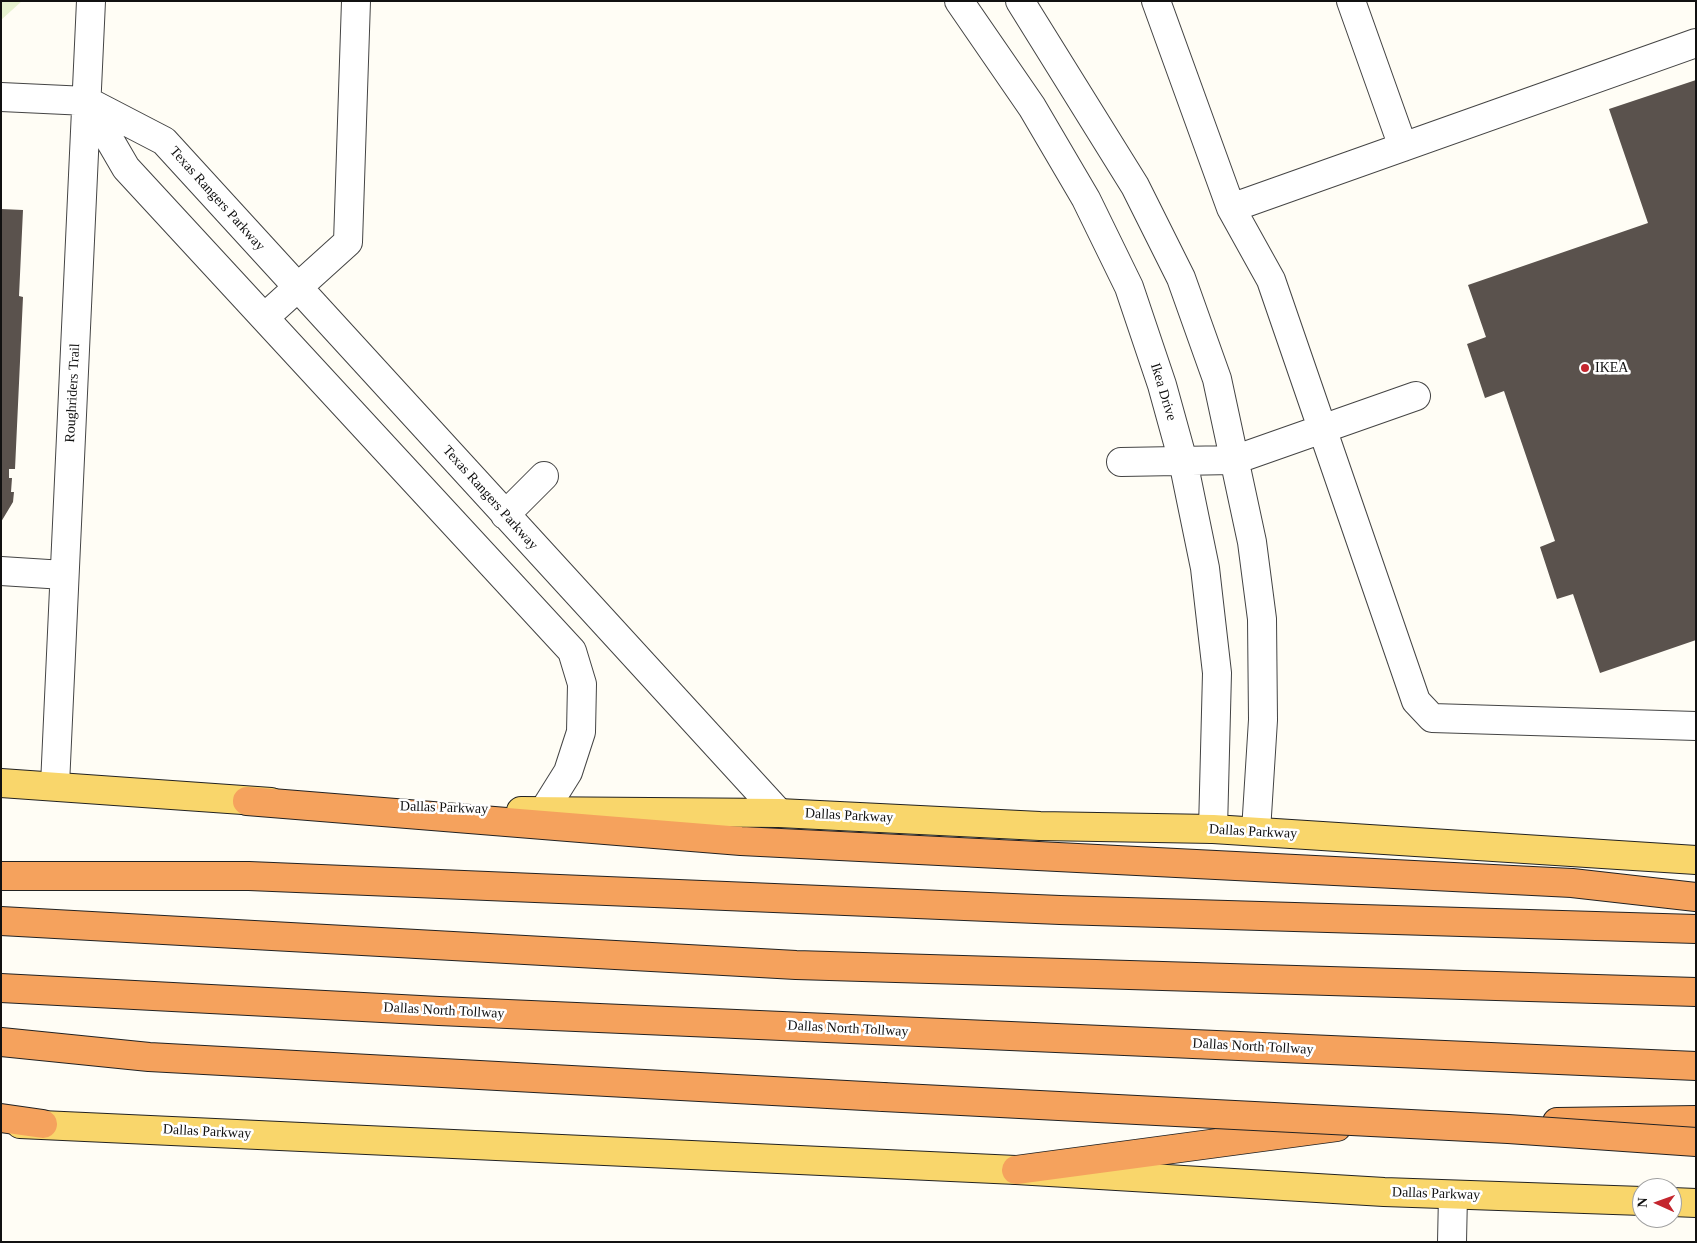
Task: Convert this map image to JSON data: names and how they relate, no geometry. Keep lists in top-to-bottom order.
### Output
{
  "streets": {
    "highway": ["Dallas North Tollway"],
    "main road": ["Dallas Parkway"],
    "street": ["Texas Rangers Parkway", "Ikea Drive", "Roughriders Trail"]
  },
  "crossings": [
    ["Texas Rangers Parkway", "Roughriders Trail"],
    ["Texas Rangers Parkway", "Dallas Parkway"],
    ["Ikea Drive", "Dallas Parkway"],
    ["Roughriders Trail", "Dallas Parkway"]
  ],
  "places": ["IKEA"],
  "north": "left"
}
